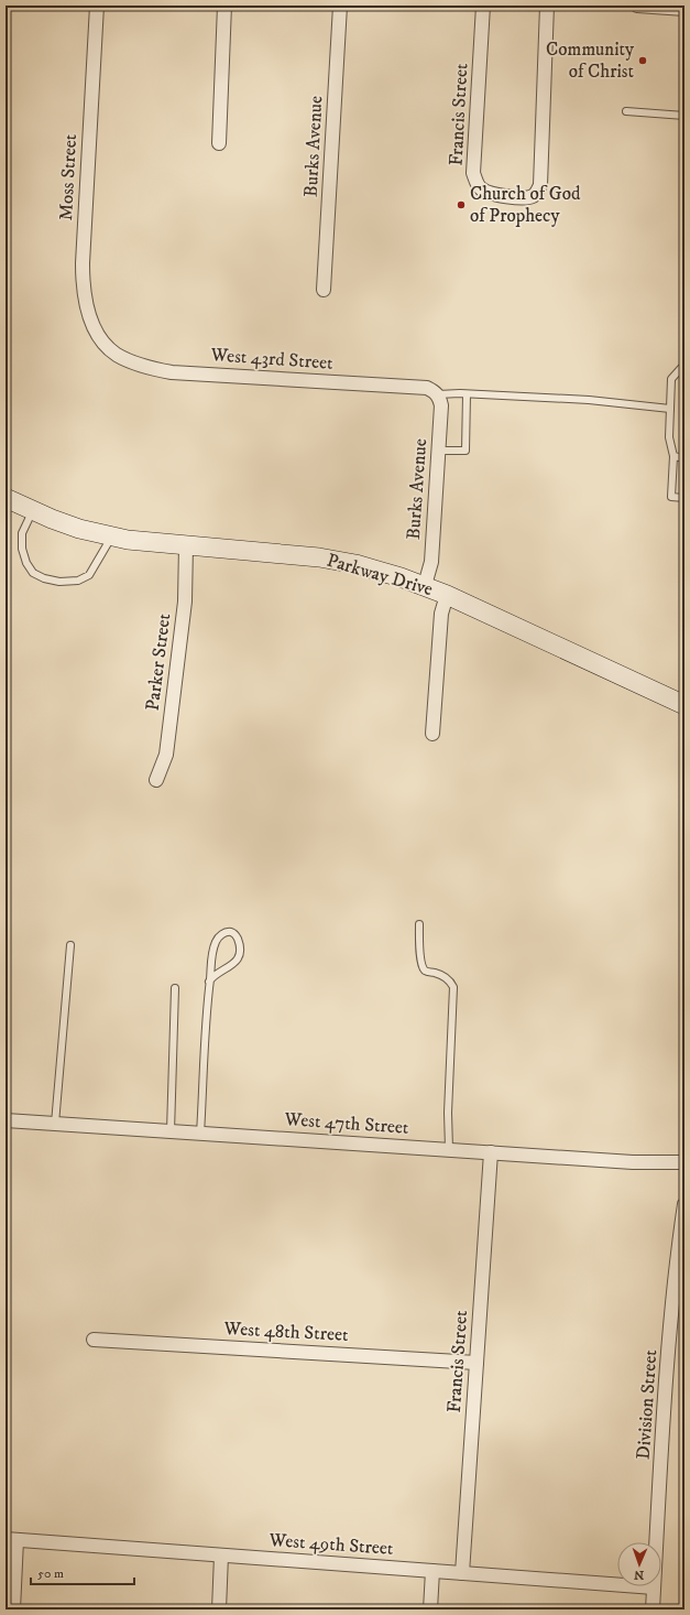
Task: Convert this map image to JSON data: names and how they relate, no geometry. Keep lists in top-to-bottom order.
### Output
{
  "streets": {
    "street": [
      "Francis Street",
      "Burks Avenue",
      "Moss Street",
      "West 43rd Street",
      "Parkway Drive",
      "Parker Street",
      "West 47th Street",
      "West 48th Street",
      "Division Street",
      "West 49th Street"
    ]
  },
  "crossings": [
    ["Francis Street", "West 47th Street"],
    ["Francis Street", "West 48th Street"],
    ["Francis Street", "West 49th Street"],
    ["Burks Avenue", "West 43rd Street"],
    ["Burks Avenue", "Parkway Drive"],
    ["Moss Street", "West 43rd Street"],
    ["Parkway Drive", "Parker Street"],
    ["Division Street", "West 49th Street"]
  ],
  "places": ["Community of Christ", "Church of God of Prophecy"],
  "scale_bar": "50 m",
  "north": "bottom"
}
